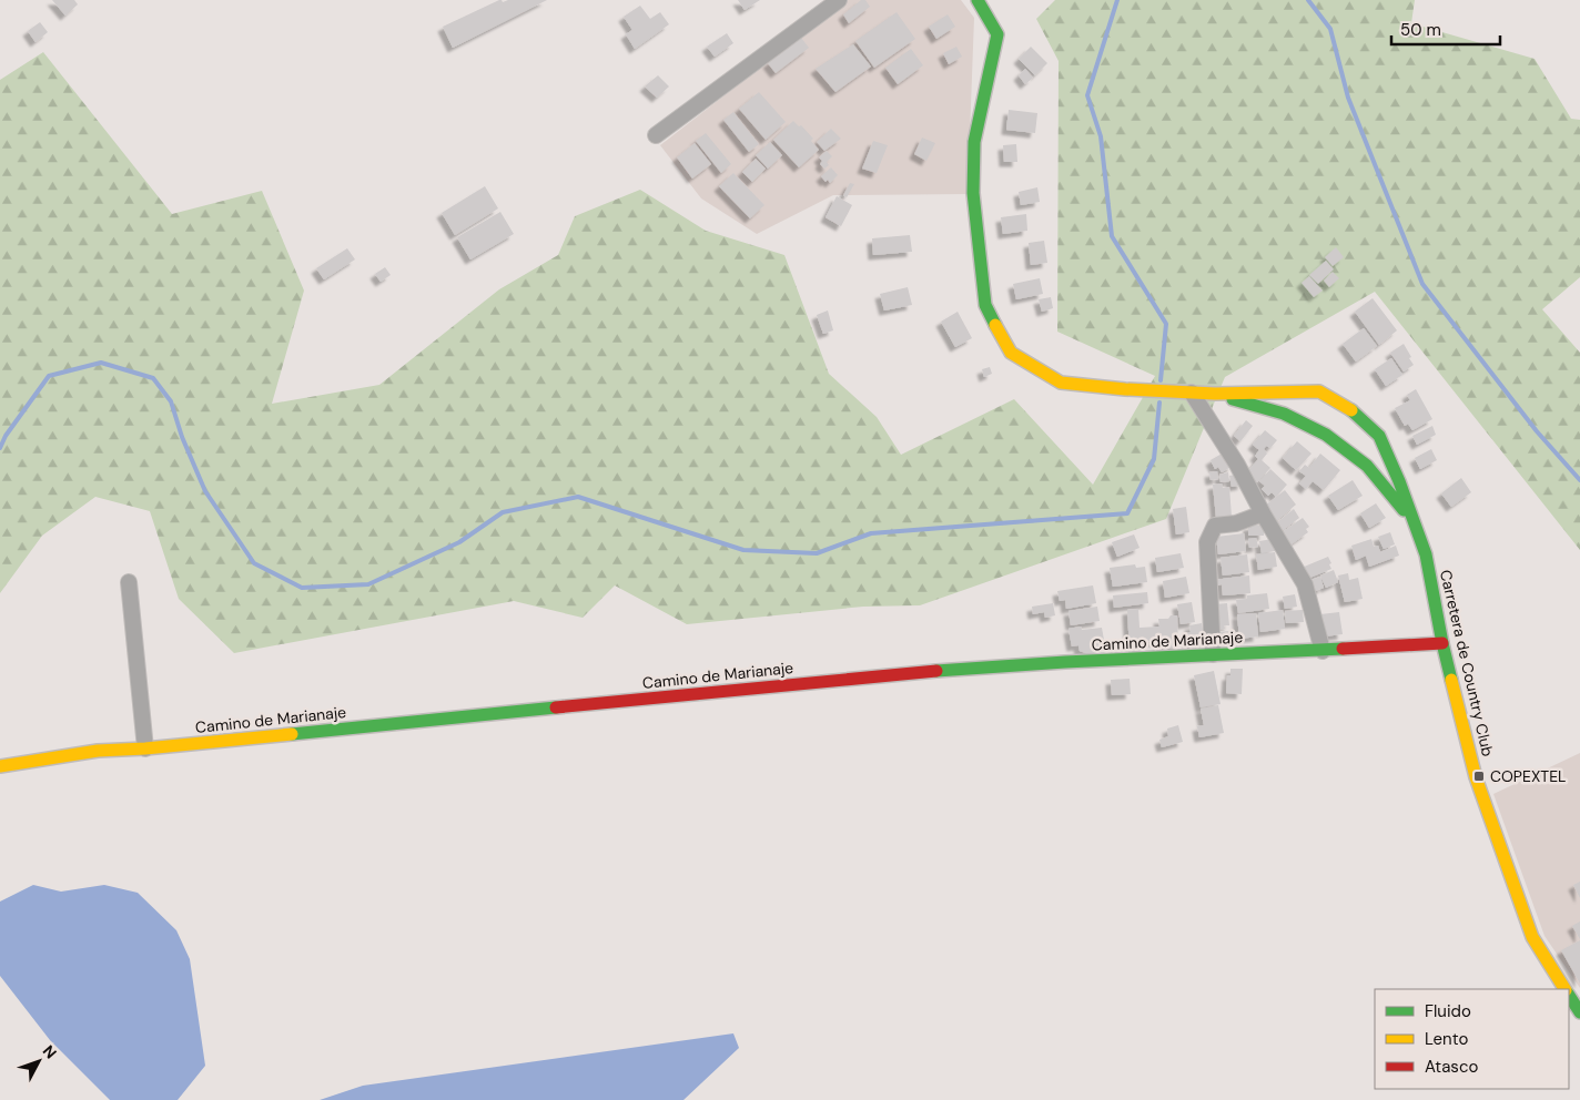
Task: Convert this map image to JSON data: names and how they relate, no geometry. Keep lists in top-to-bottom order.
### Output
{
  "streets": {
    "street": ["Camino de Marianaje", "Carretera de Country Club"]
  },
  "crossings": [
    ["Camino de Marianaje", "Carretera de Country Club"]
  ],
  "places": {
    "transit": ["COPEXTEL"]
  },
  "legend": ["Fluido", "Lento", "Atasco"],
  "scale_bar": "50 m",
  "north": "top right"
}
